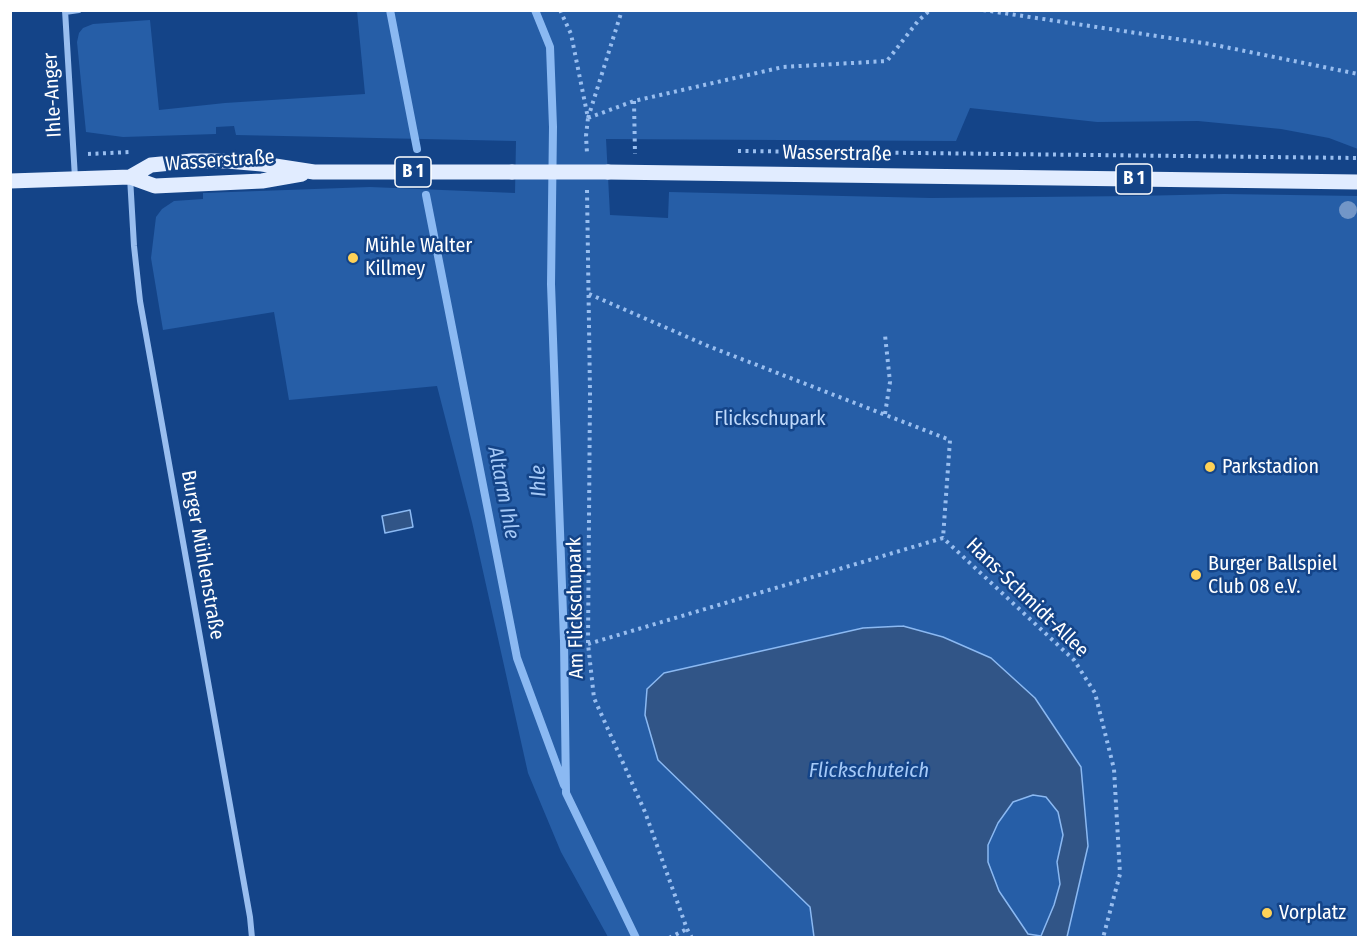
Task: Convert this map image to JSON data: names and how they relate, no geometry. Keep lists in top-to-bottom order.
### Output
{
  "streets": {
    "main road": ["Wasserstraße", "B 1"],
    "street": ["Ihle-Anger", "Burger Mühlenstraße"],
    "path": ["Hans-Schmidt-Allee", "Am Flickschupark"]
  },
  "crossings": [
    ["Ihle-Anger", "Wasserstraße"],
    ["Wasserstraße", "Burger Mühlenstraße"],
    ["Hans-Schmidt-Allee", "Am Flickschupark"]
  ],
  "water": ["Ihle", "Altarm Ihle", "Flickschuteich"],
  "parks": ["Flickschupark"],
  "places": [
    "Mühle Walter Killmey",
    "Parkstadion",
    "Burger Ballspiel Club 08 e.V.",
    "Vorplatz"
  ]
}
